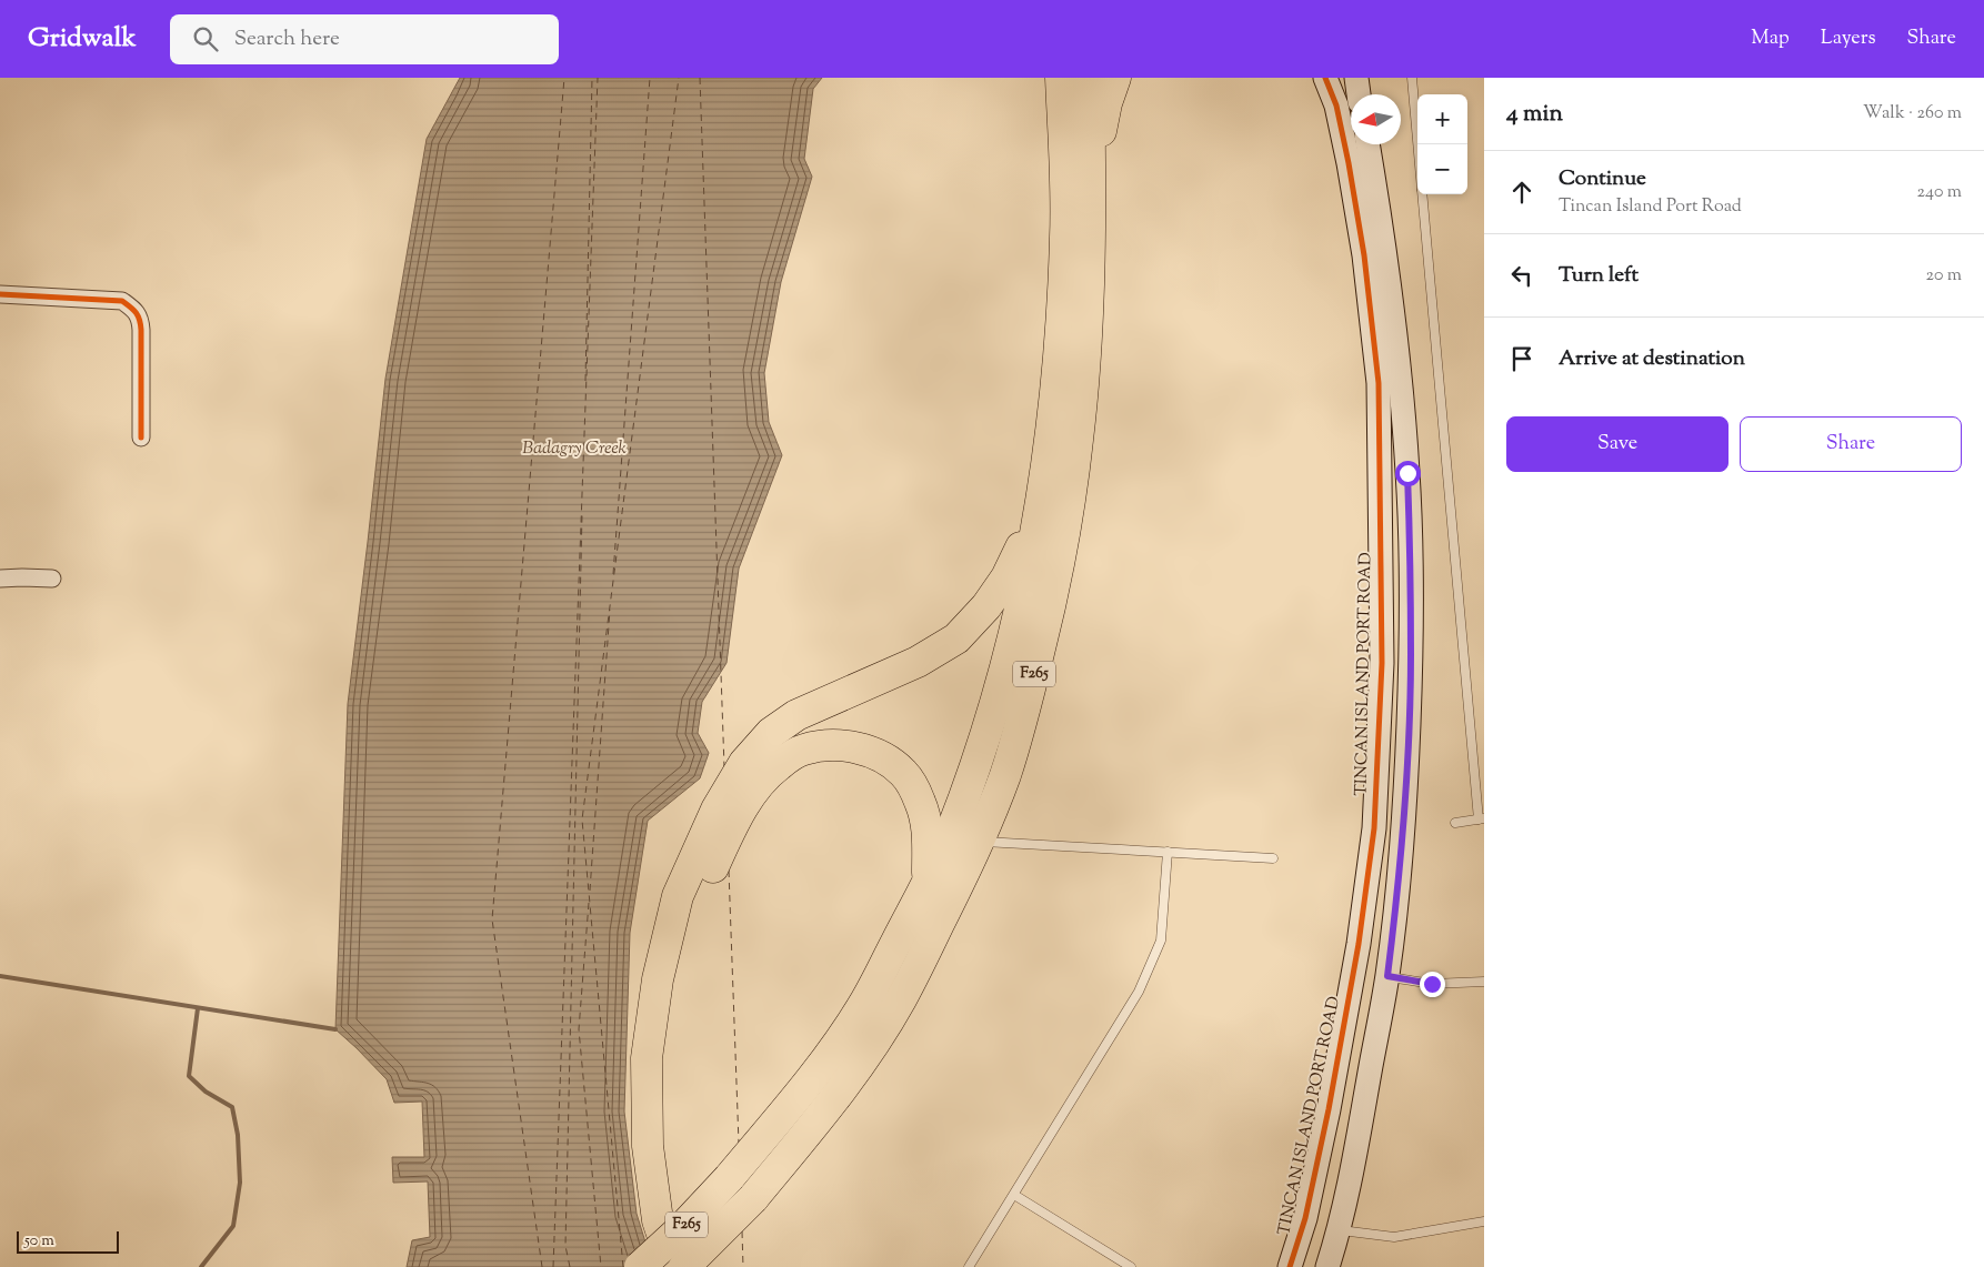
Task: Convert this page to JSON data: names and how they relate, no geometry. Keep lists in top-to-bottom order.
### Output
{
  "streets": {
    "highway": ["F265"],
    "street": ["TINCAN ISLAND PORT ROAD"]
  },
  "water": ["Badagry Creek"],
  "scale_bar": "50 m",
  "north": "left",
  "page": {
    "header": "Gridwalk",
    "search": "Search here",
    "nav": ["Map", "Layers", "Share"],
    "heading": ["4 min", "Walk · 260 m"],
    "map_buttons": ["+", "−"],
    "list": [
      ["Continue", "Tincan Island Port Road", "240 m"],
      ["Turn left", "20 m"],
      "Arrive at destination"
    ],
    "buttons": ["Save", "Share"],
    "scale": "50 m"
  }
}
